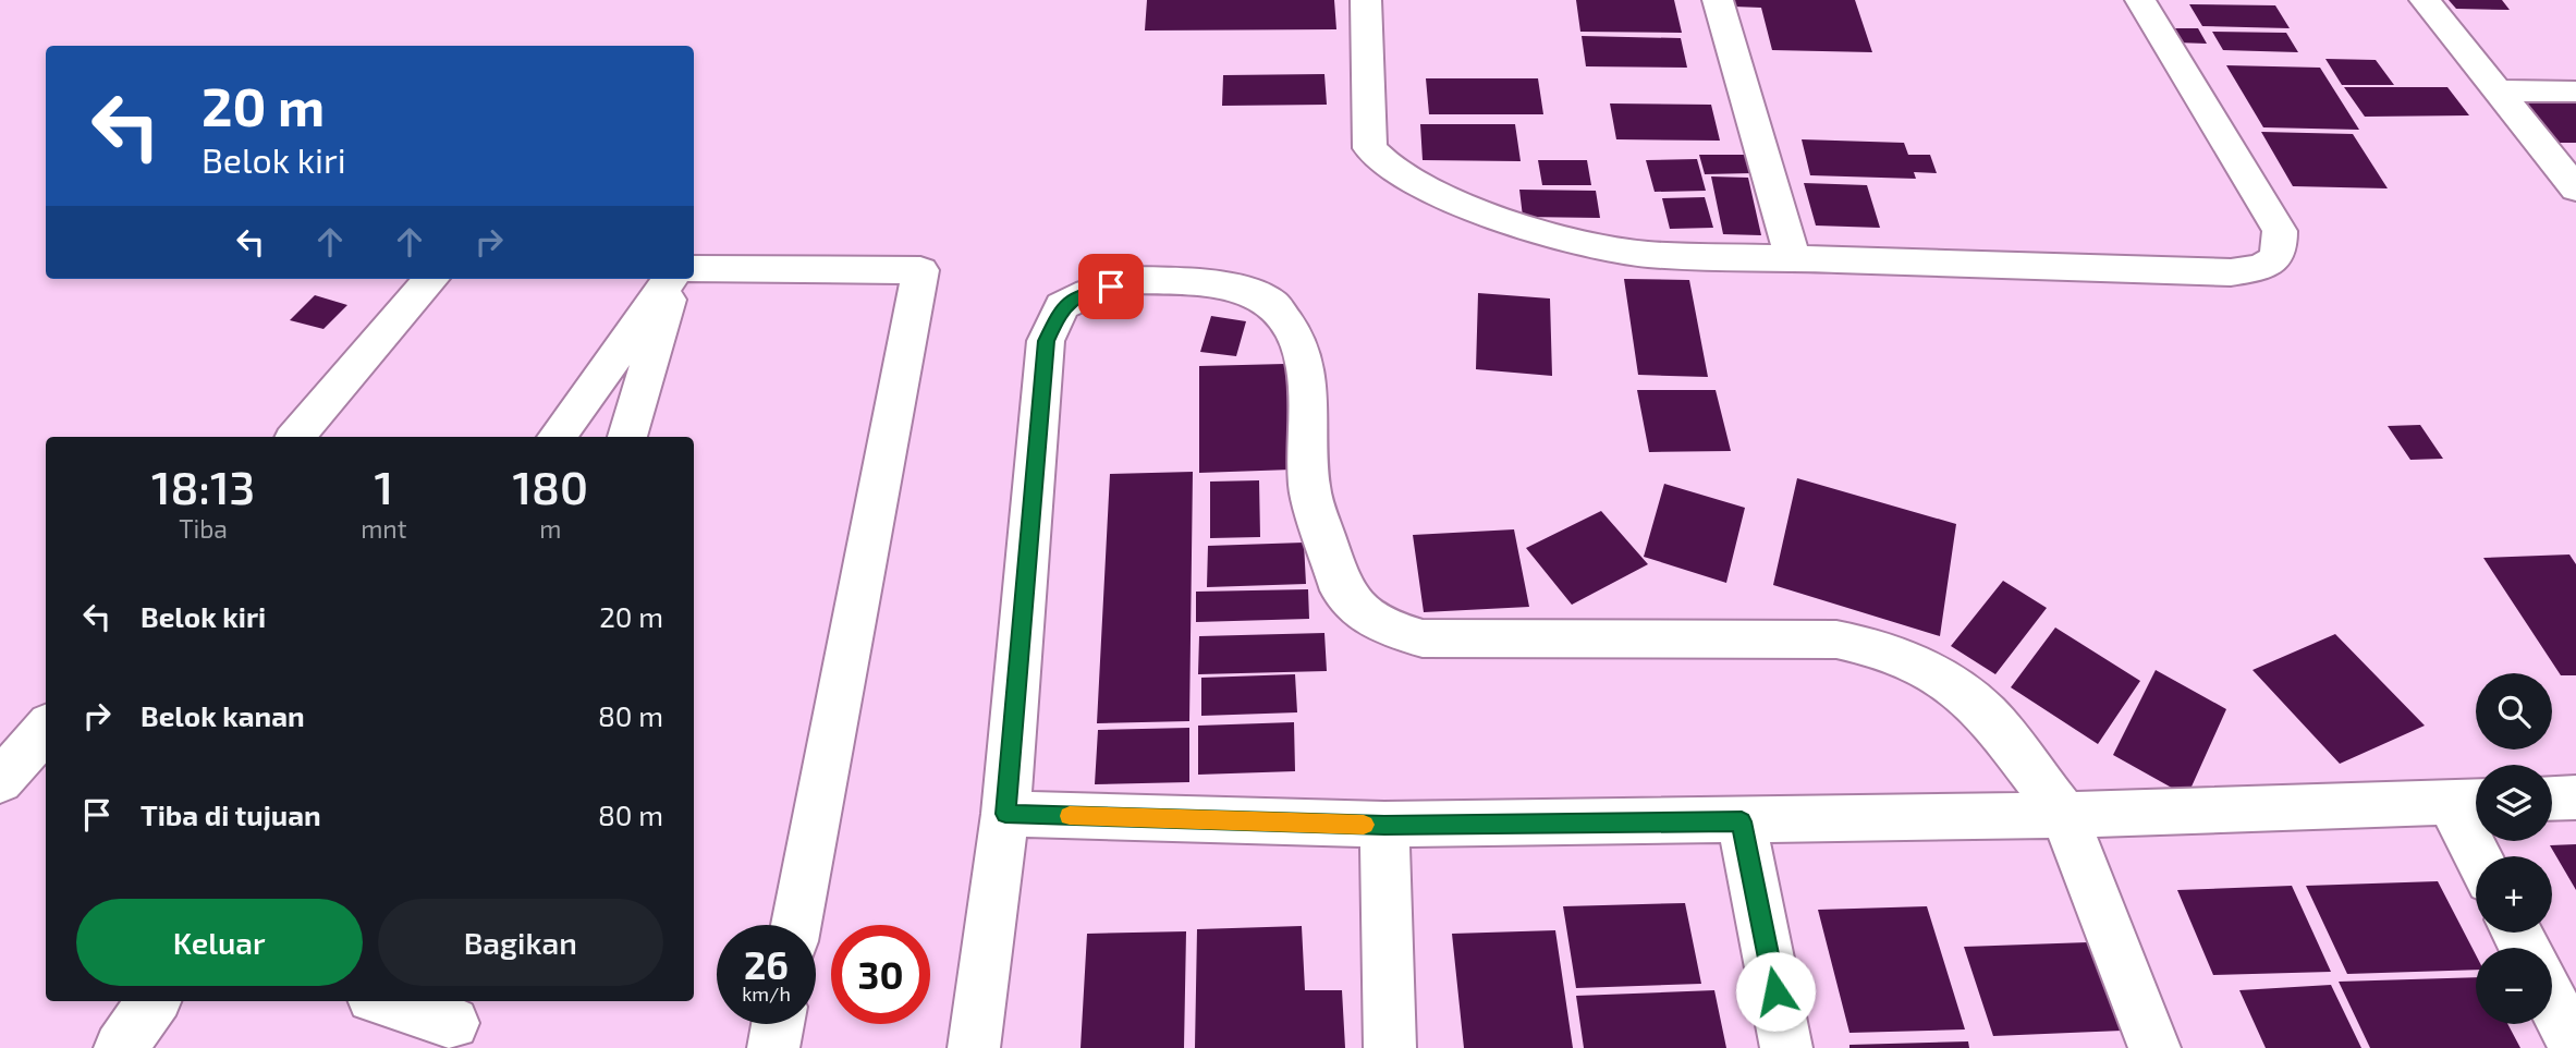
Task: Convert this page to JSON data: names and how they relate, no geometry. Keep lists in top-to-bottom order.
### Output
{
  "page": {
    "turn": ["20 m", "Belok kiri"],
    "eta": [
      "18:13",
      "Tiba",
      "1",
      "mnt",
      "180",
      "m"
    ],
    "list": [
      {
        "name": "Belok kiri",
        "value": "20 m"
      },
      {
        "name": "Belok kanan",
        "value": "80 m"
      },
      {
        "name": "Tiba di tujuan",
        "value": "80 m"
      }
    ],
    "map_buttons": ["+", "−"],
    "buttons": ["Keluar", "Bagikan"],
    "speed": "26 km/h",
    "limit": "30"
  }
}
